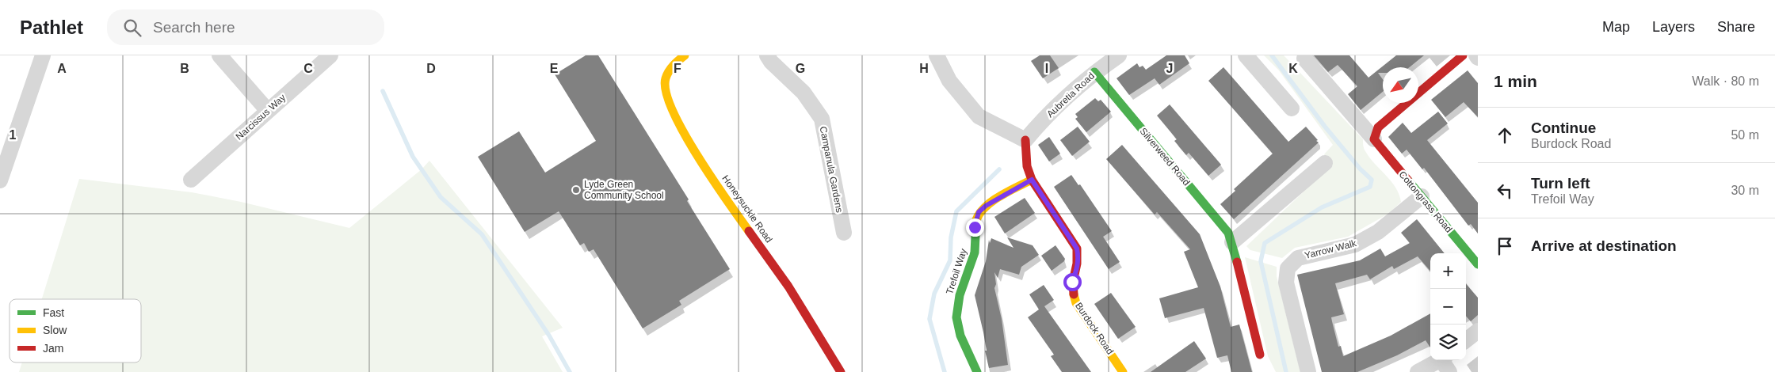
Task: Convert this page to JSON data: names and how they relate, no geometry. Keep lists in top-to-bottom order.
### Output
{
  "streets": {
    "street": [
      "Aubretia Road",
      "Narcissus Way",
      "Silverweed Road",
      "Campanula Gardens",
      "Cottongrass Road",
      "Honeysuckle Road",
      "Yarrow Walk",
      "Trefoil Way",
      "Burdock Road"
    ]
  },
  "crossings": [
    ["Aubretia Road", "Silverweed Road"],
    ["Aubretia Road", "Burdock Road"],
    ["Cottongrass Road", "Yarrow Walk"],
    ["Trefoil Way", "Burdock Road"]
  ],
  "places": ["Lyde Green Community School"],
  "legend": ["Fast", "Slow", "Jam"],
  "north": "bottom left",
  "page": {
    "header": "Pathlet",
    "search": "Search here",
    "nav": ["Map", "Layers", "Share"],
    "heading": ["1 min", "Walk · 80 m"],
    "list": [
      ["Continue", "Burdock Road", "50 m"],
      ["Turn left", "Trefoil Way", "30 m"],
      "Arrive at destination"
    ],
    "map_buttons": ["+", "−"]
  },
  "grid": {
    "columns": [
      "A",
      "B",
      "C",
      "D",
      "E",
      "F",
      "G",
      "H",
      "I",
      "J",
      "K"
    ],
    "rows": ["1"]
  }
}
